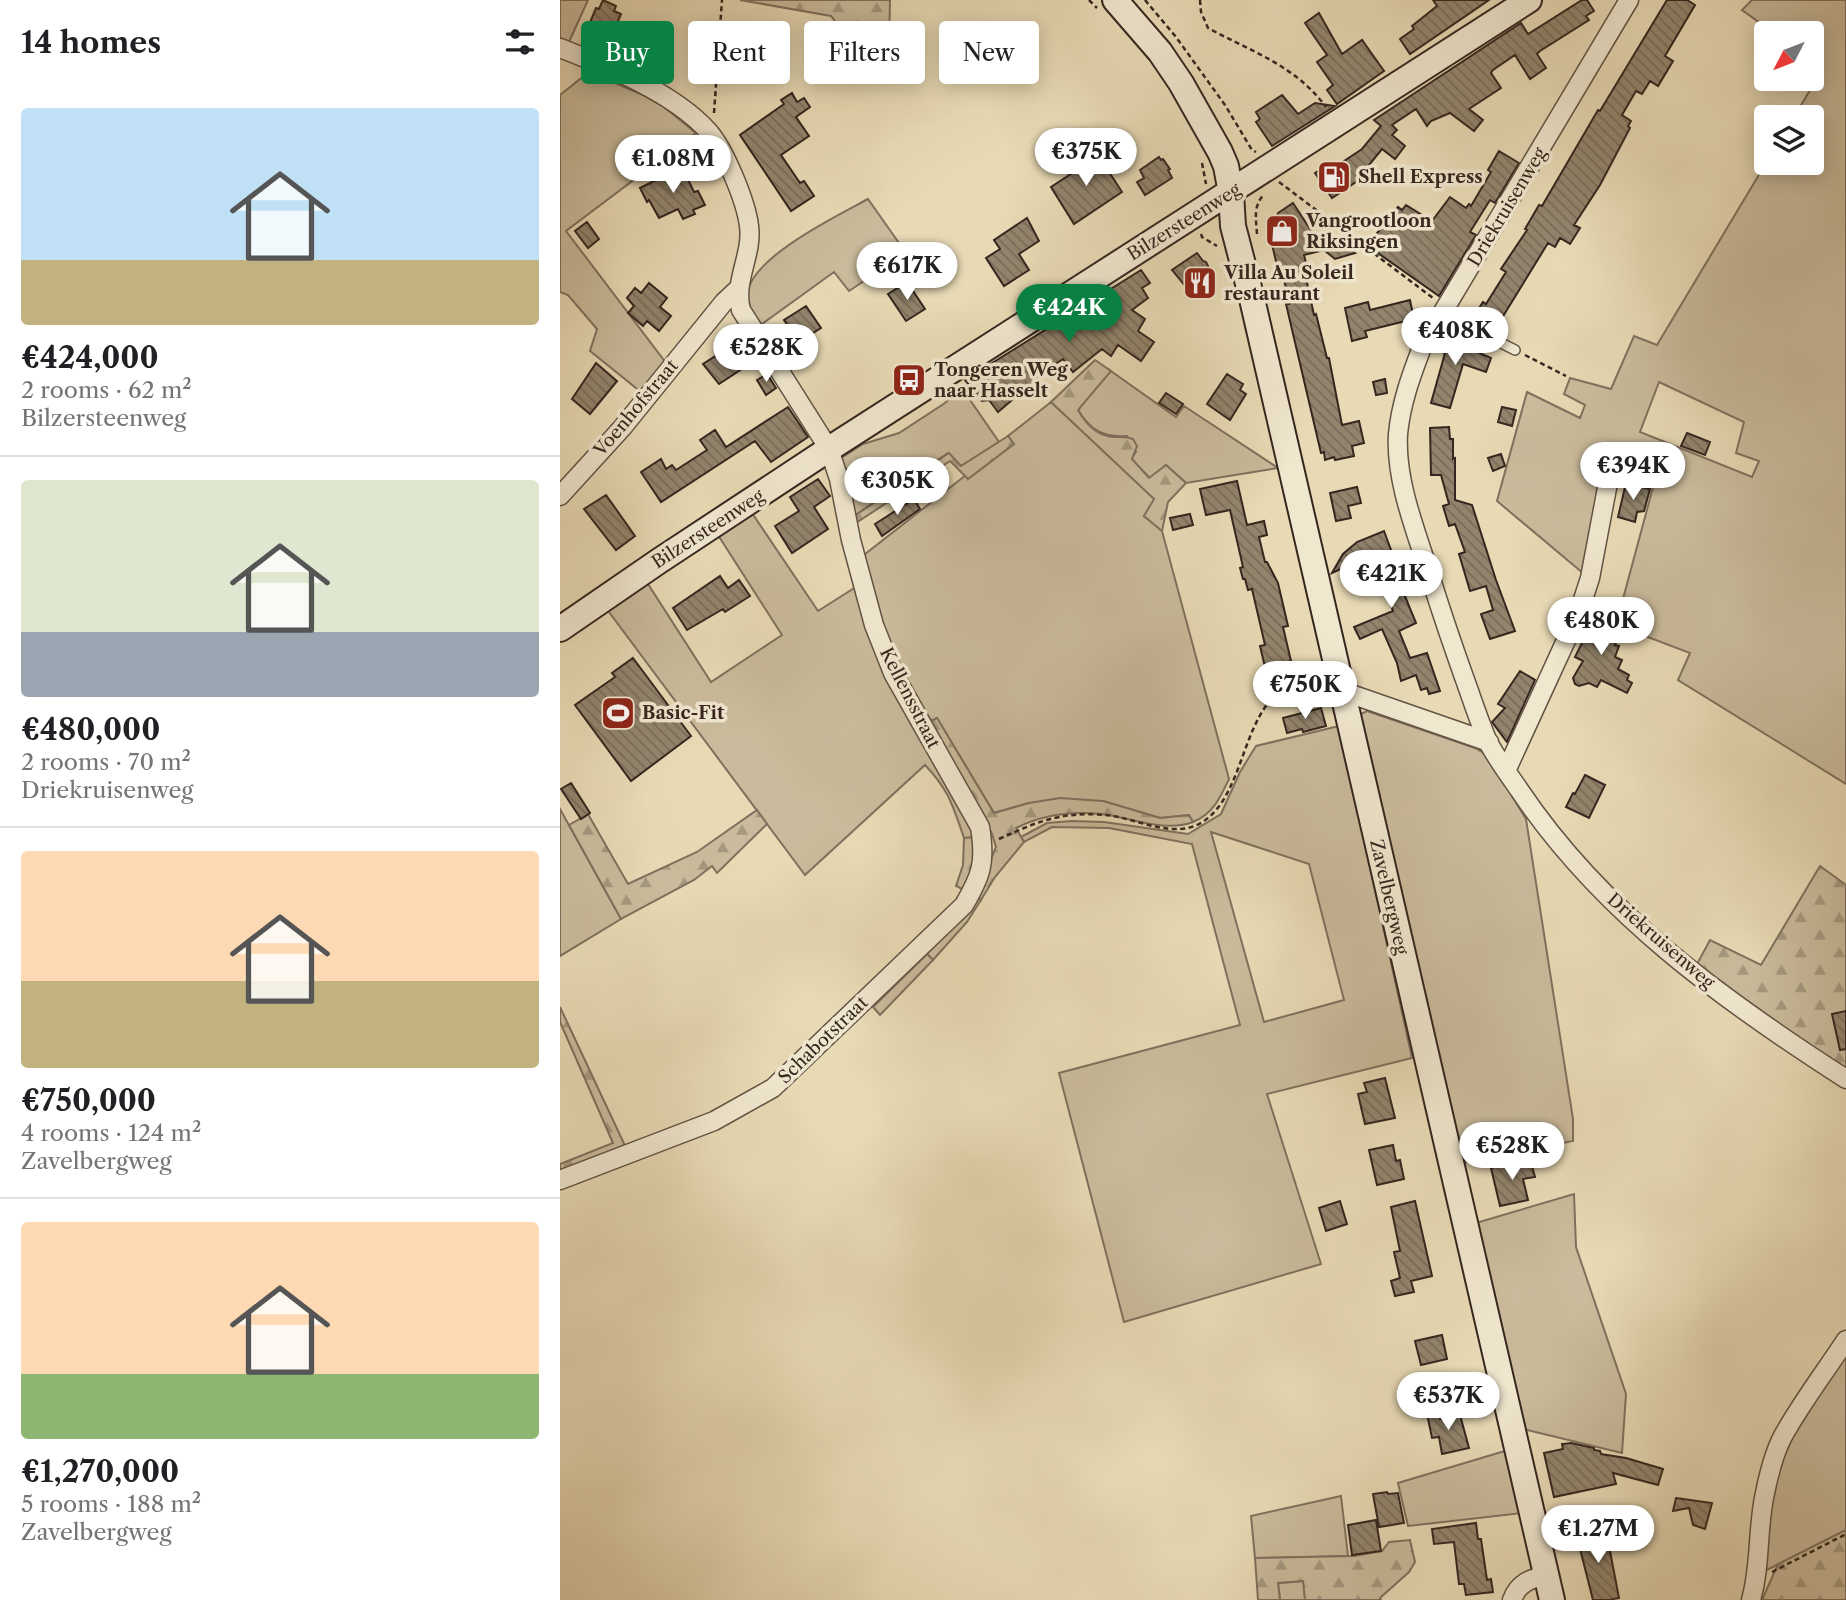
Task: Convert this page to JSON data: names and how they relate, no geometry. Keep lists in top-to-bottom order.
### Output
{
  "streets": {
    "main road": ["Bilzersteenweg", "Zavelbergweg"],
    "street": [
      "Driekruisenweg",
      "Voenhofstraat",
      "Kellensstraat",
      "Schabotstraat"
    ]
  },
  "crossings": [
    ["Bilzersteenweg", "Kellensstraat"],
    ["Bilzersteenweg", "Zavelbergweg"],
    ["Voenhofstraat", "Kellensstraat"],
    ["Kellensstraat", "Schabotstraat"]
  ],
  "places": {
    "fuel station": ["Shell Express"],
    "shop": ["Vangrootloon Riksingen"],
    "restaurant": ["Villa Au Soleil restaurant"],
    "bus stop": ["Tongeren Weg naar Hasselt"],
    "sports": ["Basic-Fit"]
  },
  "north": "bottom left",
  "page": {
    "heading": "14 homes",
    "chip": [
      "Buy",
      "Rent",
      "Filters",
      "New"
    ],
    "list": [
      {
        "name": "€424,000",
        "note": "2 rooms · 62 m² · Bilzersteenweg"
      },
      {
        "name": "€480,000",
        "note": "2 rooms · 70 m² · Driekruisenweg"
      },
      {
        "name": "€750,000",
        "note": "4 rooms · 124 m² · Zavelbergweg"
      },
      {
        "name": "€1,270,000",
        "note": "5 rooms · 188 m² · Zavelbergweg"
      }
    ],
    "price": [
      "€375K",
      "€1.08M",
      "€617K",
      "€424K",
      "€408K",
      "€528K",
      "€394K",
      "€305K",
      "€421K",
      "€480K",
      "€750K",
      "€528K",
      "€537K",
      "€1.27M"
    ]
  }
}
